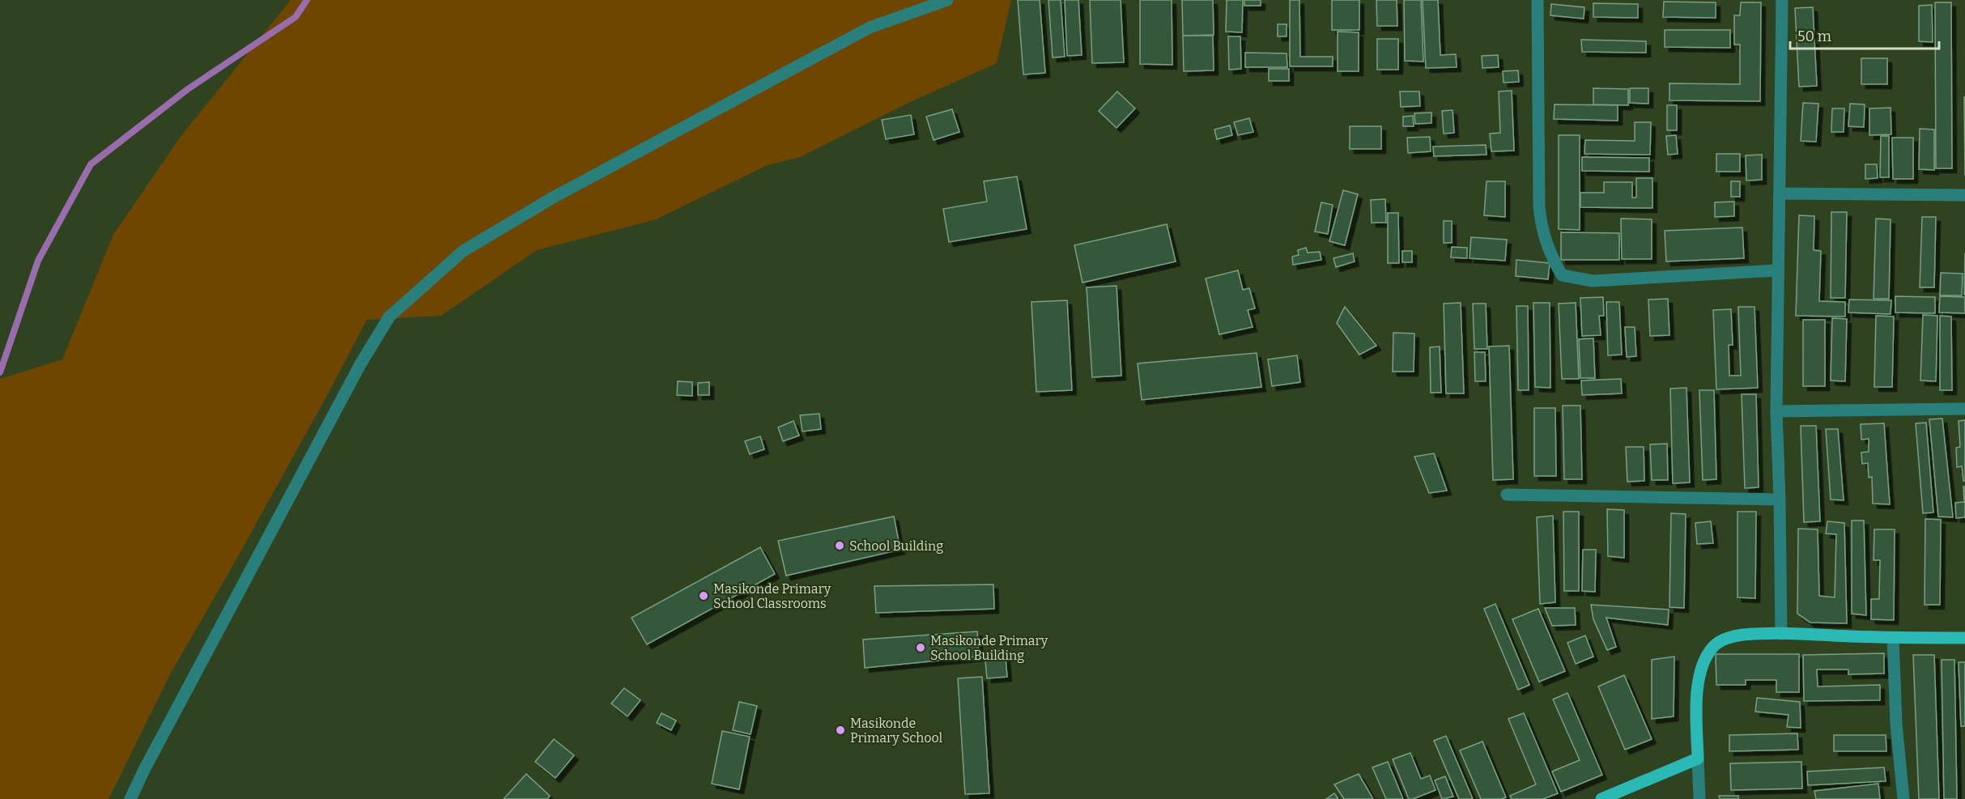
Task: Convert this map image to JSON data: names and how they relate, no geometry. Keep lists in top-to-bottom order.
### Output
{
  "places": [
    "School Building",
    "Masikonde Primary School Classrooms",
    "Masikonde Primary School Building",
    "Masikonde Primary School"
  ],
  "scale_bar": "50 m"
}
